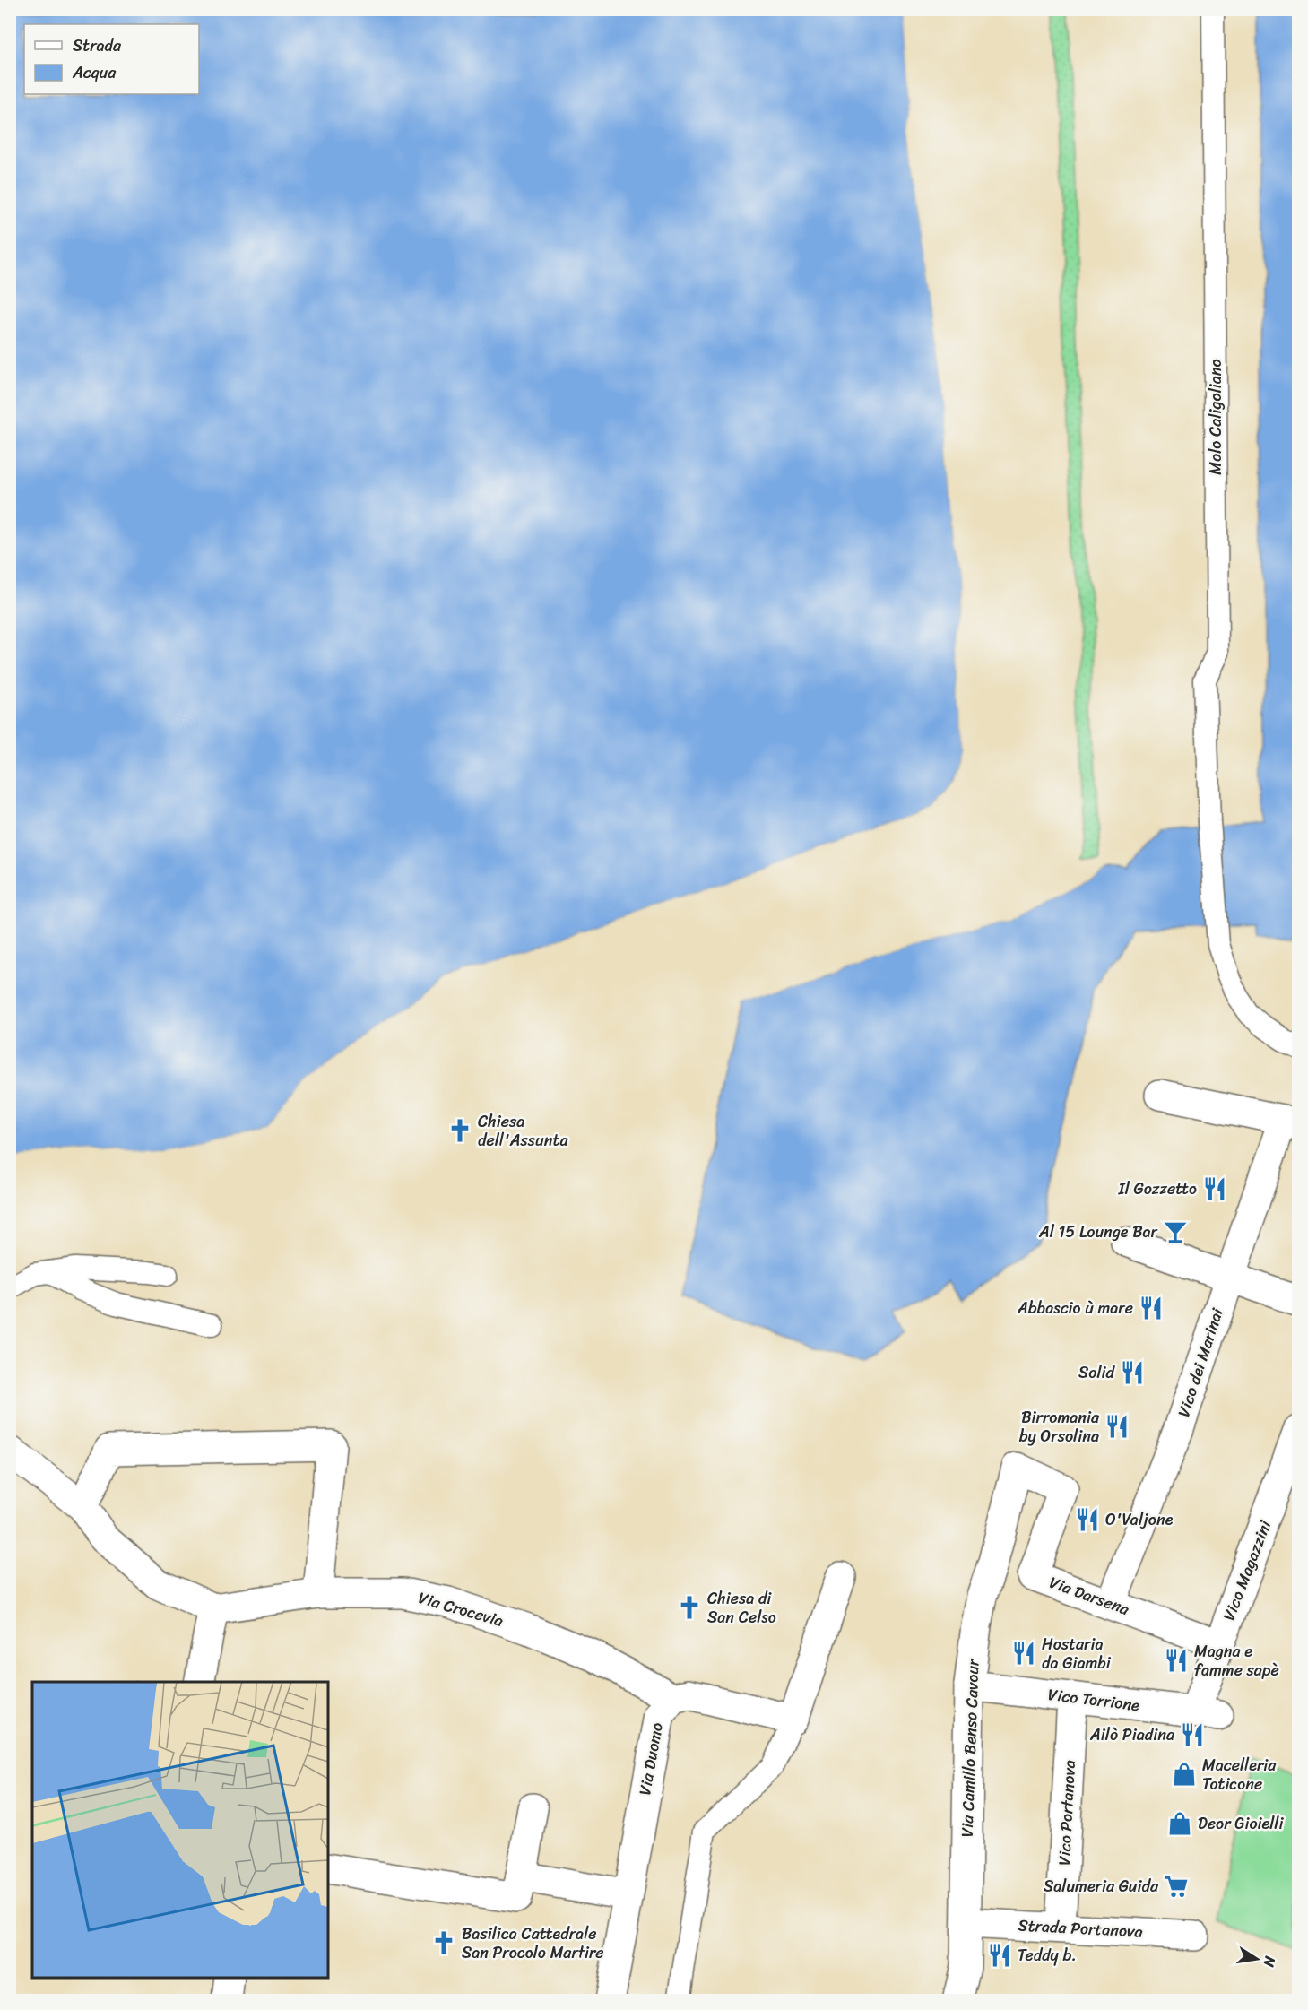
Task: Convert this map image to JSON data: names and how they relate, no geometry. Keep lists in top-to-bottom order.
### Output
{
  "streets": {
    "street": [
      "Vico dei Marinai",
      "Vico Magazzini",
      "Via Darsena",
      "Via Crocevia",
      "Vico Torrione",
      "Via Camillo Benso Cavour",
      "Via Duomo",
      "Vico Portanova",
      "Strada Portanova"
    ],
    "lane": ["Molo Caligoliano"]
  },
  "crossings": [
    ["Vico dei Marinai", "Via Darsena"],
    ["Vico Magazzini", "Via Darsena"],
    ["Vico Magazzini", "Vico Torrione"],
    ["Via Darsena", "Via Camillo Benso Cavour"],
    ["Via Crocevia", "Via Duomo"],
    ["Vico Torrione", "Via Camillo Benso Cavour"],
    ["Vico Torrione", "Vico Portanova"],
    ["Via Camillo Benso Cavour", "Strada Portanova"],
    ["Vico Portanova", "Strada Portanova"]
  ],
  "places": {
    "church": ["Chiesa dell'Assunta", "Chiesa di San Celso", "Basilica Cattedrale San Procolo Martire"],
    "restaurant": [
      "Il Gozzetto",
      "Abbascio ù mare",
      "Solid",
      "Birromania by Orsolina",
      "O'Valjone",
      "Hostaria da Giambi",
      "Magna e famme sapè",
      "Ailò Piadina",
      "Teddy b."
    ],
    "bar": ["Al 15 Lounge Bar"],
    "shop": ["Macelleria Toticone", "Deor Gioielli"],
    "supermarket": ["Salumeria Guida"]
  },
  "legend": ["Strada", "Acqua"],
  "north": "right"
}
